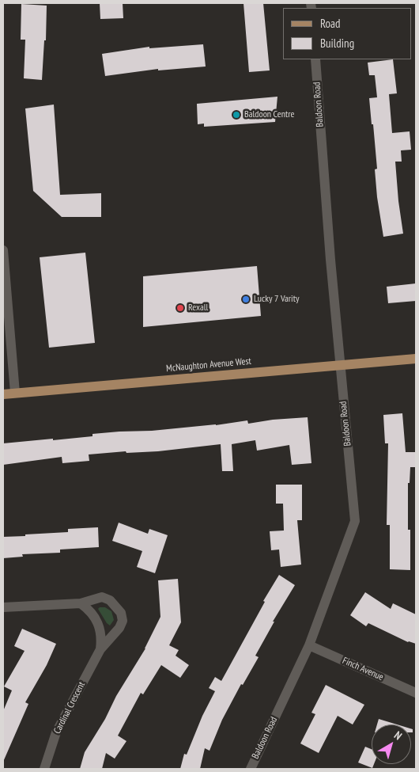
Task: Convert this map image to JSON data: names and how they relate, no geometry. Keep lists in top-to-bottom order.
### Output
{
  "streets": {
    "main road": ["McNaughton Avenue West"],
    "street": ["Baldoon Road", "Finch Avenue", "Cardinal Crescent"]
  },
  "crossings": [
    ["Baldoon Road", "McNaughton Avenue West"],
    ["Baldoon Road", "Finch Avenue"]
  ],
  "places": ["Baldoon Centre", "Lucky 7 Varity", "Rexall"],
  "legend": ["Road", "Building"],
  "north": "top right"
}
